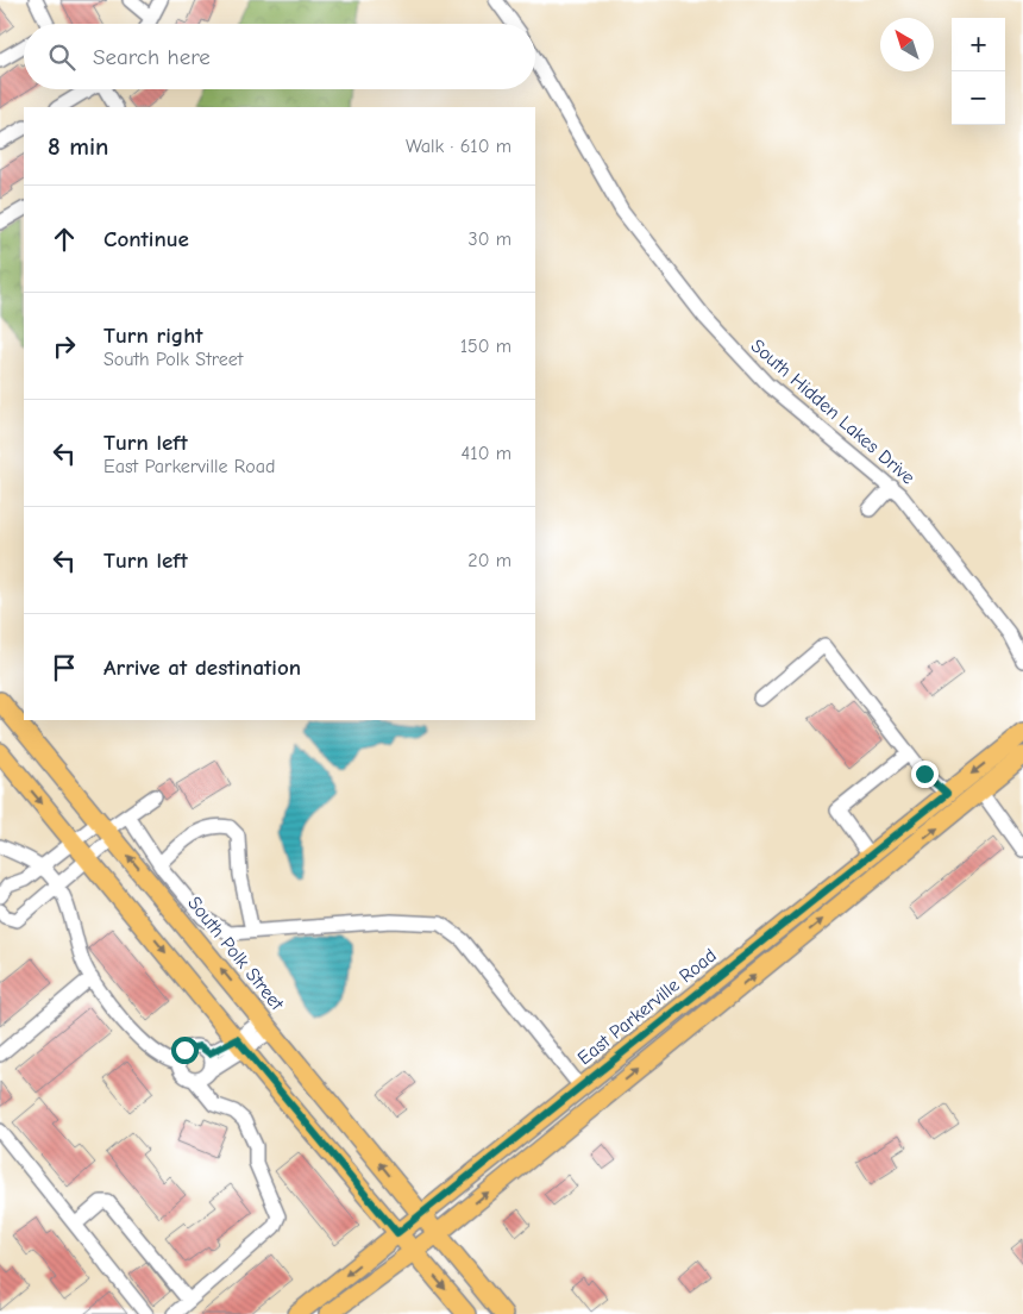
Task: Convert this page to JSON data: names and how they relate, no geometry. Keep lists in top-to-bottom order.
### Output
{
  "streets": {
    "main road": ["South Polk Street", "East Parkerville Road"],
    "street": ["South Hidden Lakes Drive"]
  },
  "crossings": [
    ["South Polk Street", "East Parkerville Road"]
  ],
  "north": "top left",
  "page": {
    "map_buttons": ["+", "−"],
    "search": "Search here",
    "heading": ["8 min", "Walk · 610 m"],
    "list": [
      ["Continue", "30 m"],
      ["Turn right", "South Polk Street", "150 m"],
      ["Turn left", "East Parkerville Road", "410 m"],
      ["Turn left", "20 m"],
      "Arrive at destination"
    ]
  }
}
